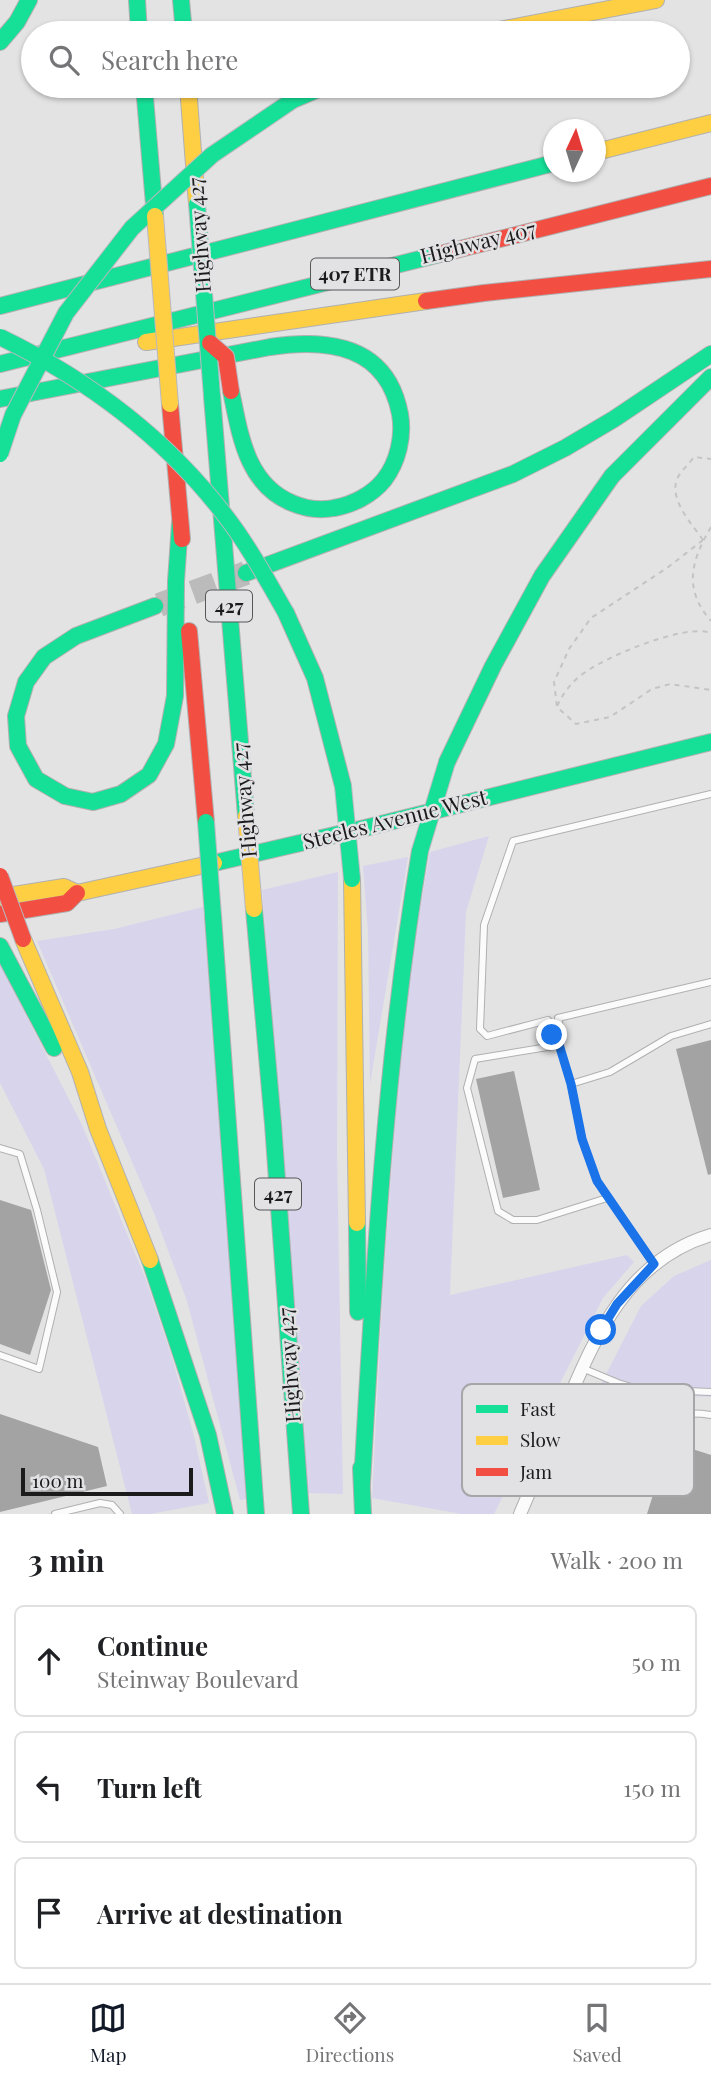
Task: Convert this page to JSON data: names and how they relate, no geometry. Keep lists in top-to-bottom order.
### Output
{
  "streets": {
    "main road": [
      "Highway 427",
      "Highway 407",
      "407 ETR",
      "427",
      "Steeles Avenue West"
    ]
  },
  "legend": ["Fast", "Slow", "Jam"],
  "scale_bar": "100 m",
  "north": "top",
  "page": {
    "search": "Search here",
    "scale": "100 m",
    "heading": ["3 min", "Walk · 200 m"],
    "list": [
      ["Continue", "Steinway Boulevard", "50 m"],
      ["Turn left", "150 m"],
      "Arrive at destination"
    ],
    "nav": ["Map", "Directions", "Saved"]
  }
}
